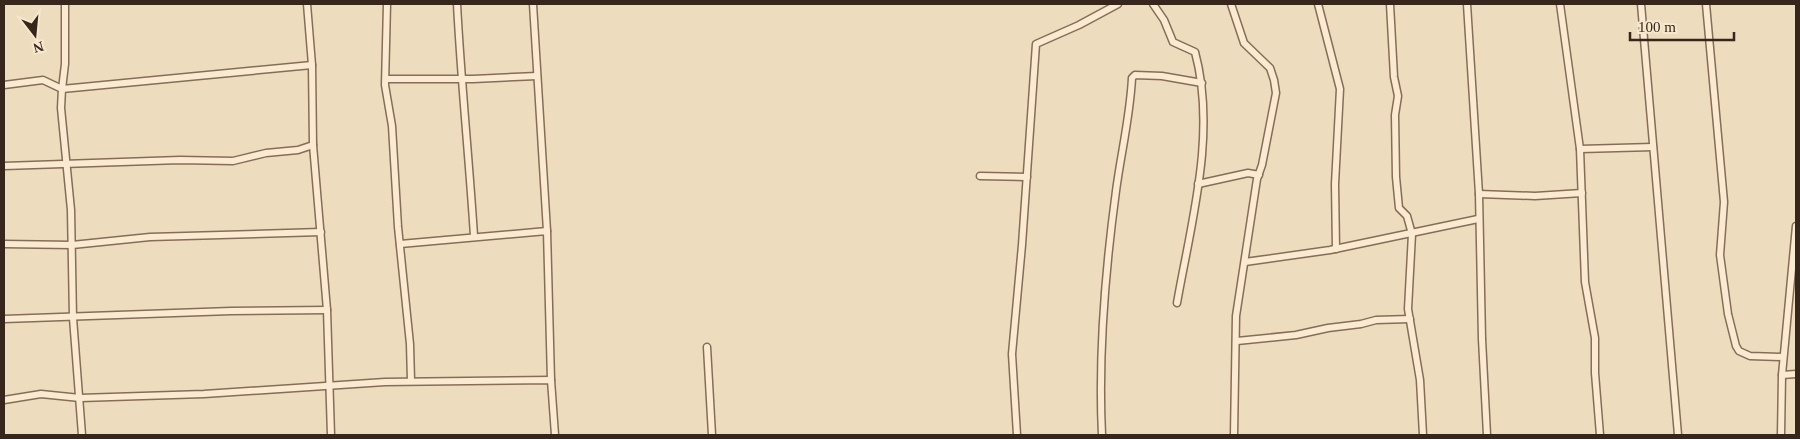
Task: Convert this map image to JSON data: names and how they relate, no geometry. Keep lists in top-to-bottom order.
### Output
{
  "scale_bar": "100 m",
  "north": "bottom"
}
